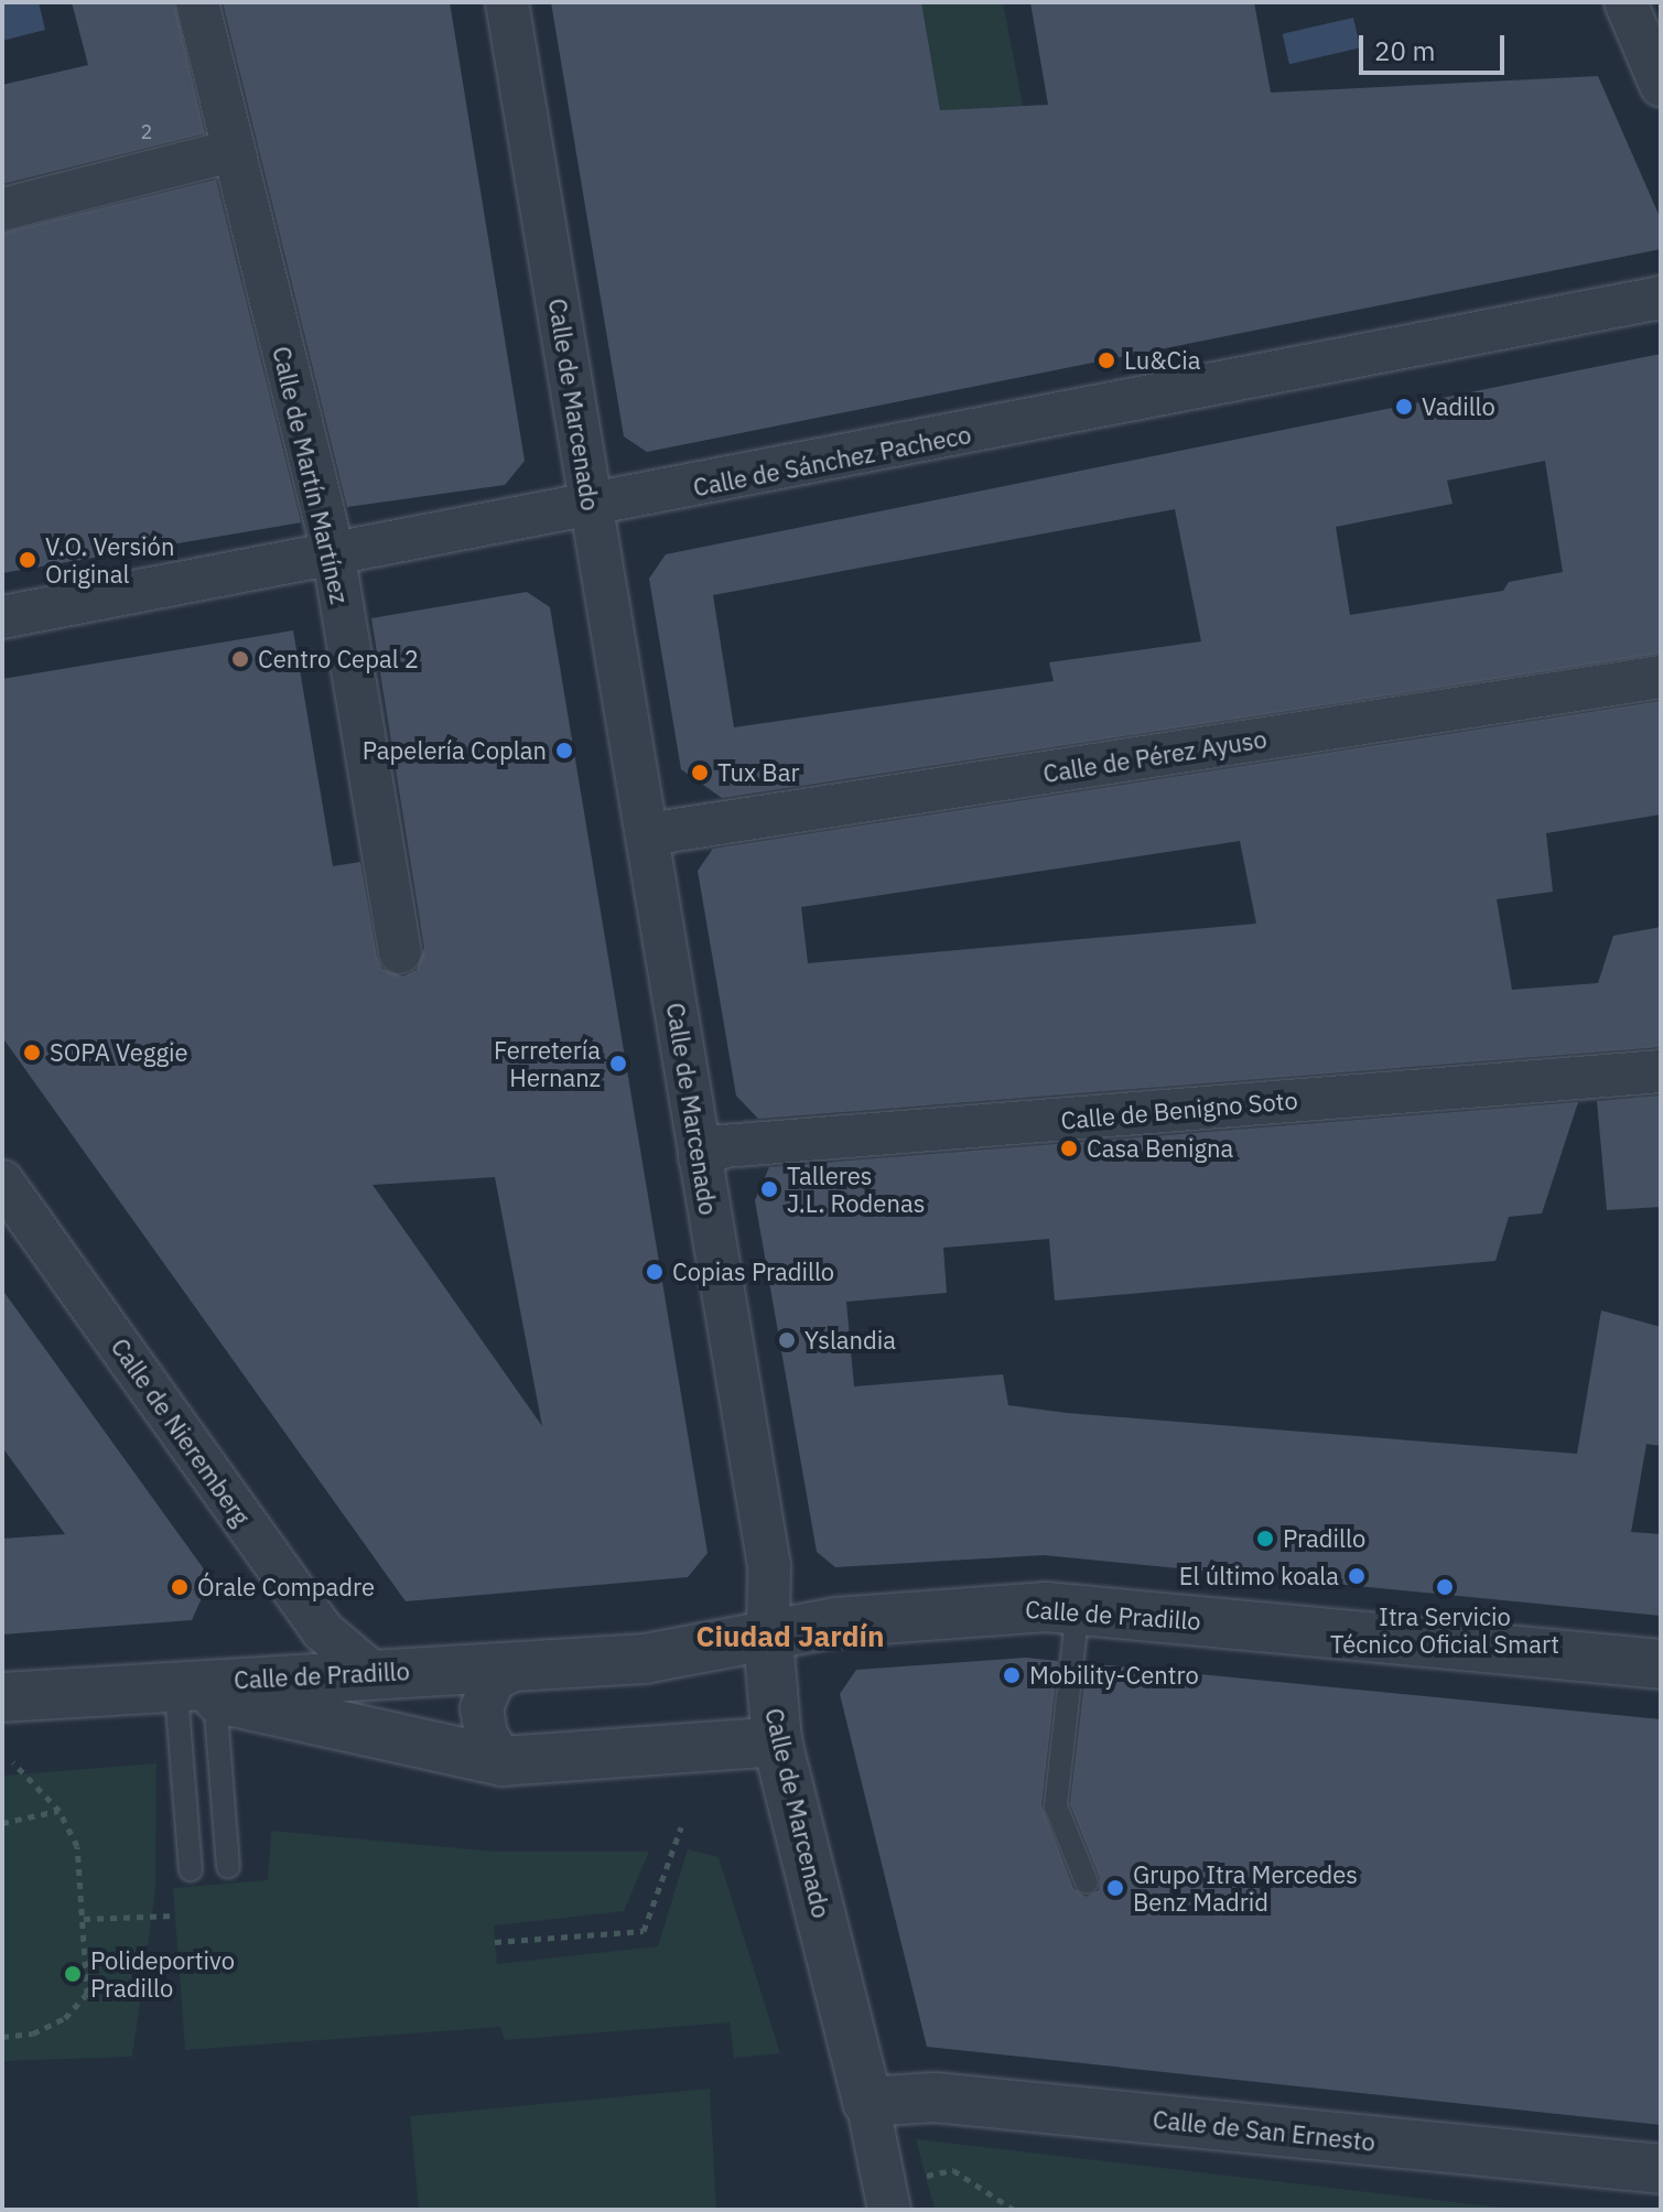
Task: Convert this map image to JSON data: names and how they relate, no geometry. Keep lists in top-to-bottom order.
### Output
{
  "streets": {
    "street": [
      "Calle de Marcenado",
      "Calle de Sánchez Pacheco",
      "Calle de Martín Martínez",
      "Calle de Pérez Ayuso",
      "Calle de Benigno Soto",
      "Calle de Nieremberg",
      "Calle de Pradillo",
      "Calle de San Ernesto"
    ]
  },
  "crossings": [
    ["Calle de Marcenado", "Calle de Sánchez Pacheco"],
    ["Calle de Marcenado", "Calle de Pérez Ayuso"],
    ["Calle de Marcenado", "Calle de Benigno Soto"],
    ["Calle de Marcenado", "Calle de Pradillo"],
    ["Calle de Marcenado", "Calle de San Ernesto"],
    ["Calle de Sánchez Pacheco", "Calle de Martín Martínez"],
    ["Calle de Nieremberg", "Calle de Pradillo"]
  ],
  "districts": ["Ciudad Jardín"],
  "places": [
    "Lu&Cia",
    "Vadillo",
    "V.O. Versión Original",
    "Centro Cepal 2",
    "Papelería Coplan",
    "Tux Bar",
    "SOPA Veggie",
    "Ferretería Hernanz",
    "Casa Benigna",
    "Talleres J.L. Rodenas",
    "Copias Pradillo",
    "Yslandia",
    "Pradillo",
    "El último koala",
    "Órale Compadre",
    "Itra Servicio Técnico Oficial Smart",
    "Mobility-Centro",
    "Grupo Itra Mercedes Benz Madrid",
    "Polideportivo Pradillo"
  ],
  "house_numbers": ["2"],
  "scale_bar": "20 m"
}
